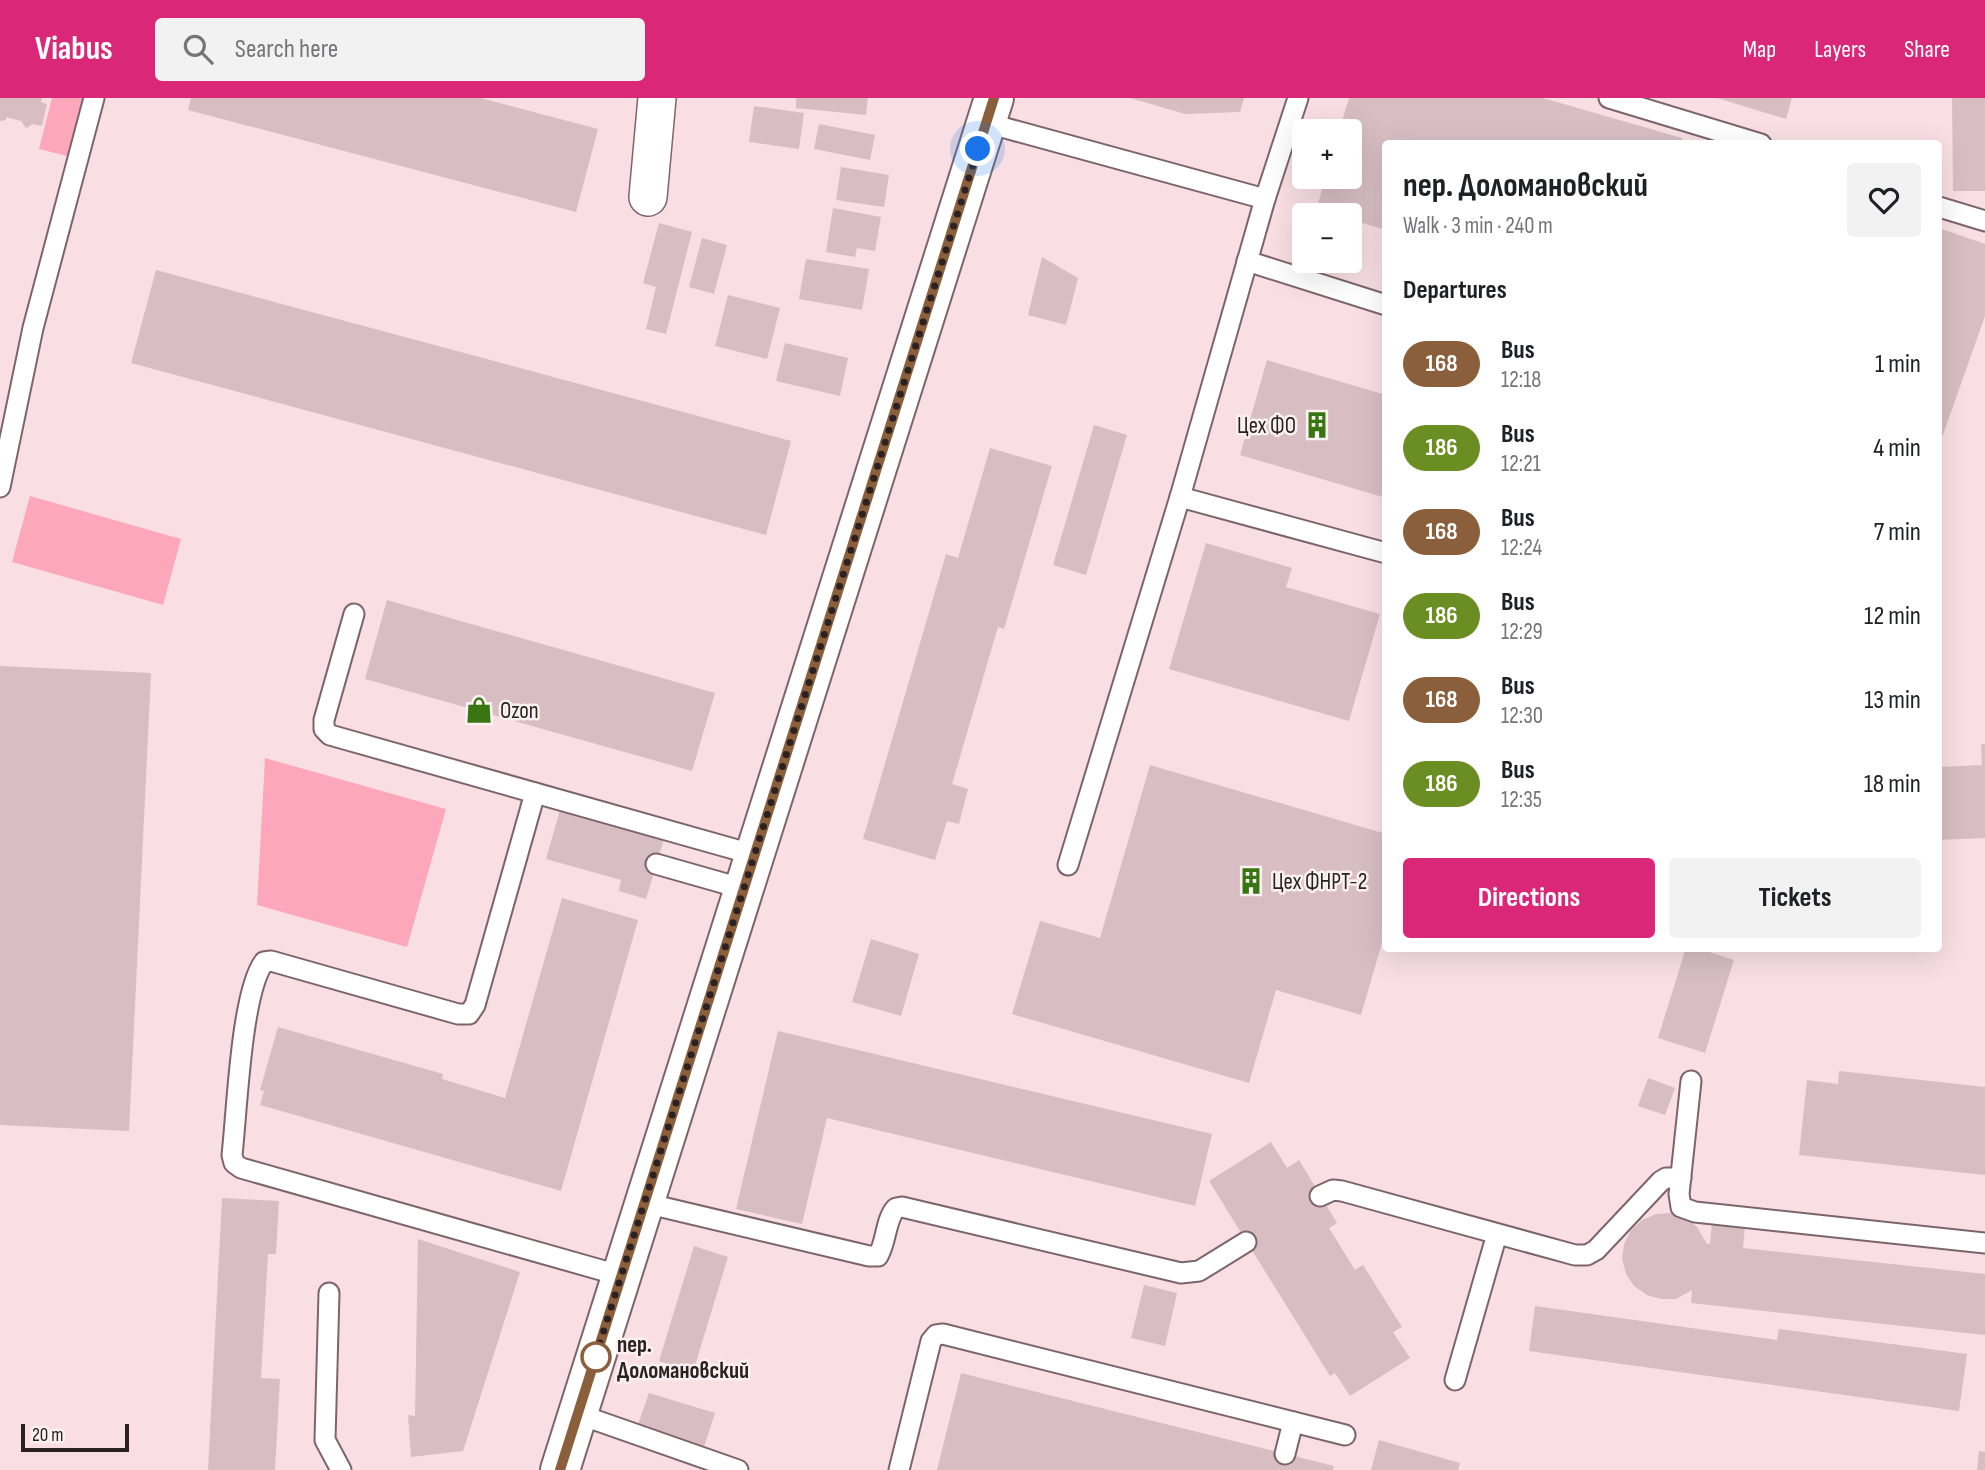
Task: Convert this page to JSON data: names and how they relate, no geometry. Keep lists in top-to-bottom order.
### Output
{
  "places": {
    "building": ["Цех ФО", "Цех ФНРТ-2"],
    "shop": ["Ozon"],
    "other": ["пер. Доломановский"]
  },
  "lines": ["bus line 168"],
  "scale_bar": "20 m",
  "page": {
    "header": "Viabus",
    "search": "Search here",
    "nav": ["Map", "Layers", "Share"],
    "map_buttons": ["+", "−"],
    "heading": [
      ["пер. Доломановский", "Walk · 3 min · 240 m"],
      "Departures"
    ],
    "list": [
      {
        "mark": "168",
        "name": "Bus",
        "note": "12:18",
        "value": "1 min"
      },
      {
        "mark": "186",
        "name": "Bus",
        "note": "12:21",
        "value": "4 min"
      },
      {
        "mark": "168",
        "name": "Bus",
        "note": "12:24",
        "value": "7 min"
      },
      {
        "mark": "186",
        "name": "Bus",
        "note": "12:29",
        "value": "12 min"
      },
      {
        "mark": "168",
        "name": "Bus",
        "note": "12:30",
        "value": "13 min"
      },
      {
        "mark": "186",
        "name": "Bus",
        "note": "12:35",
        "value": "18 min"
      }
    ],
    "buttons": ["Directions", "Tickets"],
    "scale": "20 m"
  }
}
